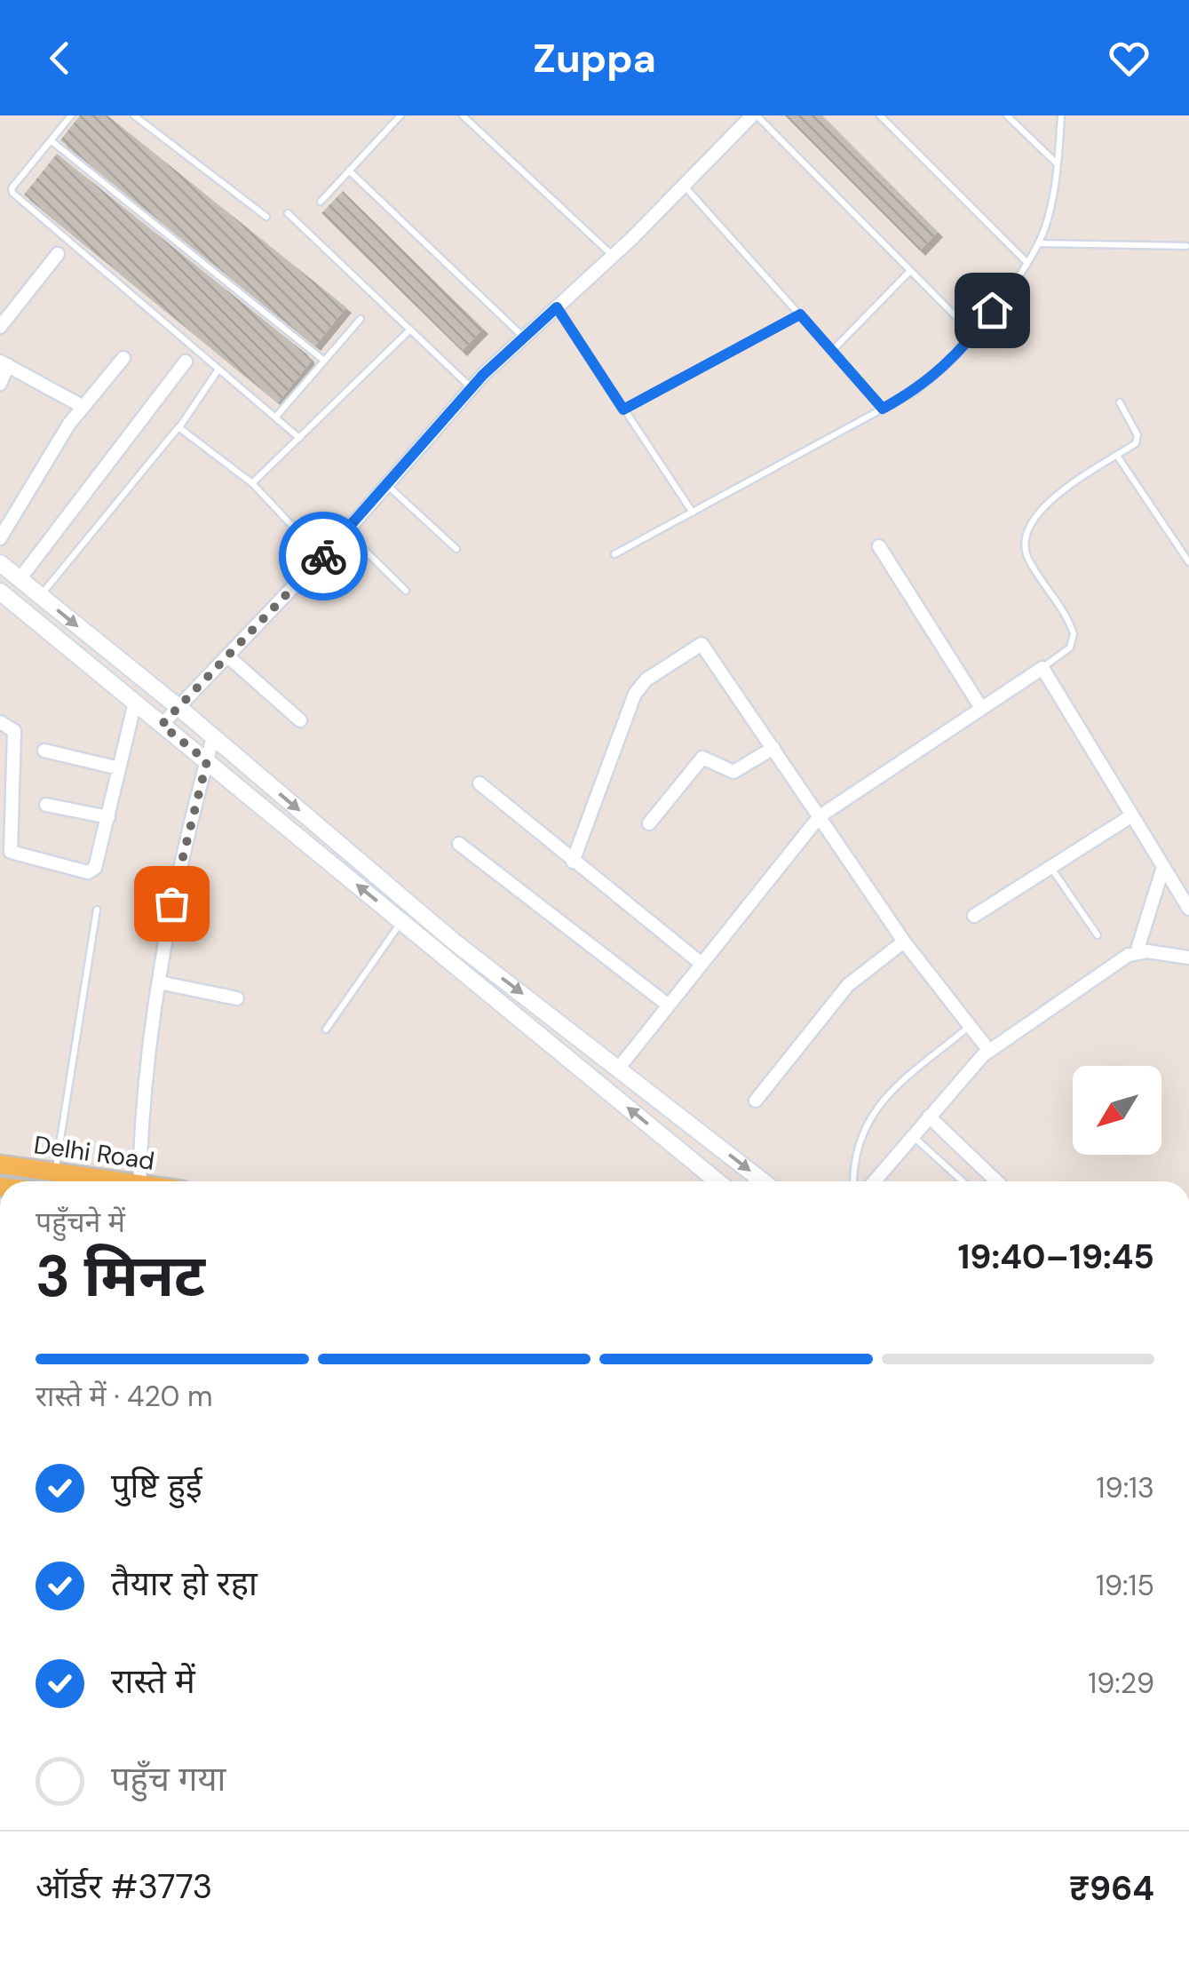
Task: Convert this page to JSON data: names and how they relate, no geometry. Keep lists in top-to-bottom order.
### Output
{
  "streets": {
    "main road": ["Delhi Road"]
  },
  "north": "bottom left",
  "page": {
    "header": "Zuppa",
    "heading": ["3 मिनट", "पहुँचने में", "19:40–19:45"],
    "panel": ["ऑर्डर #3773", "₹964"],
    "bar": "रास्ते में · 420 m",
    "list": [
      ["पुष्टि हुई", "19:13"],
      ["तैयार हो रहा", "19:15"],
      ["रास्ते में", "19:29"],
      "पहुँच गया"
    ]
  }
}
